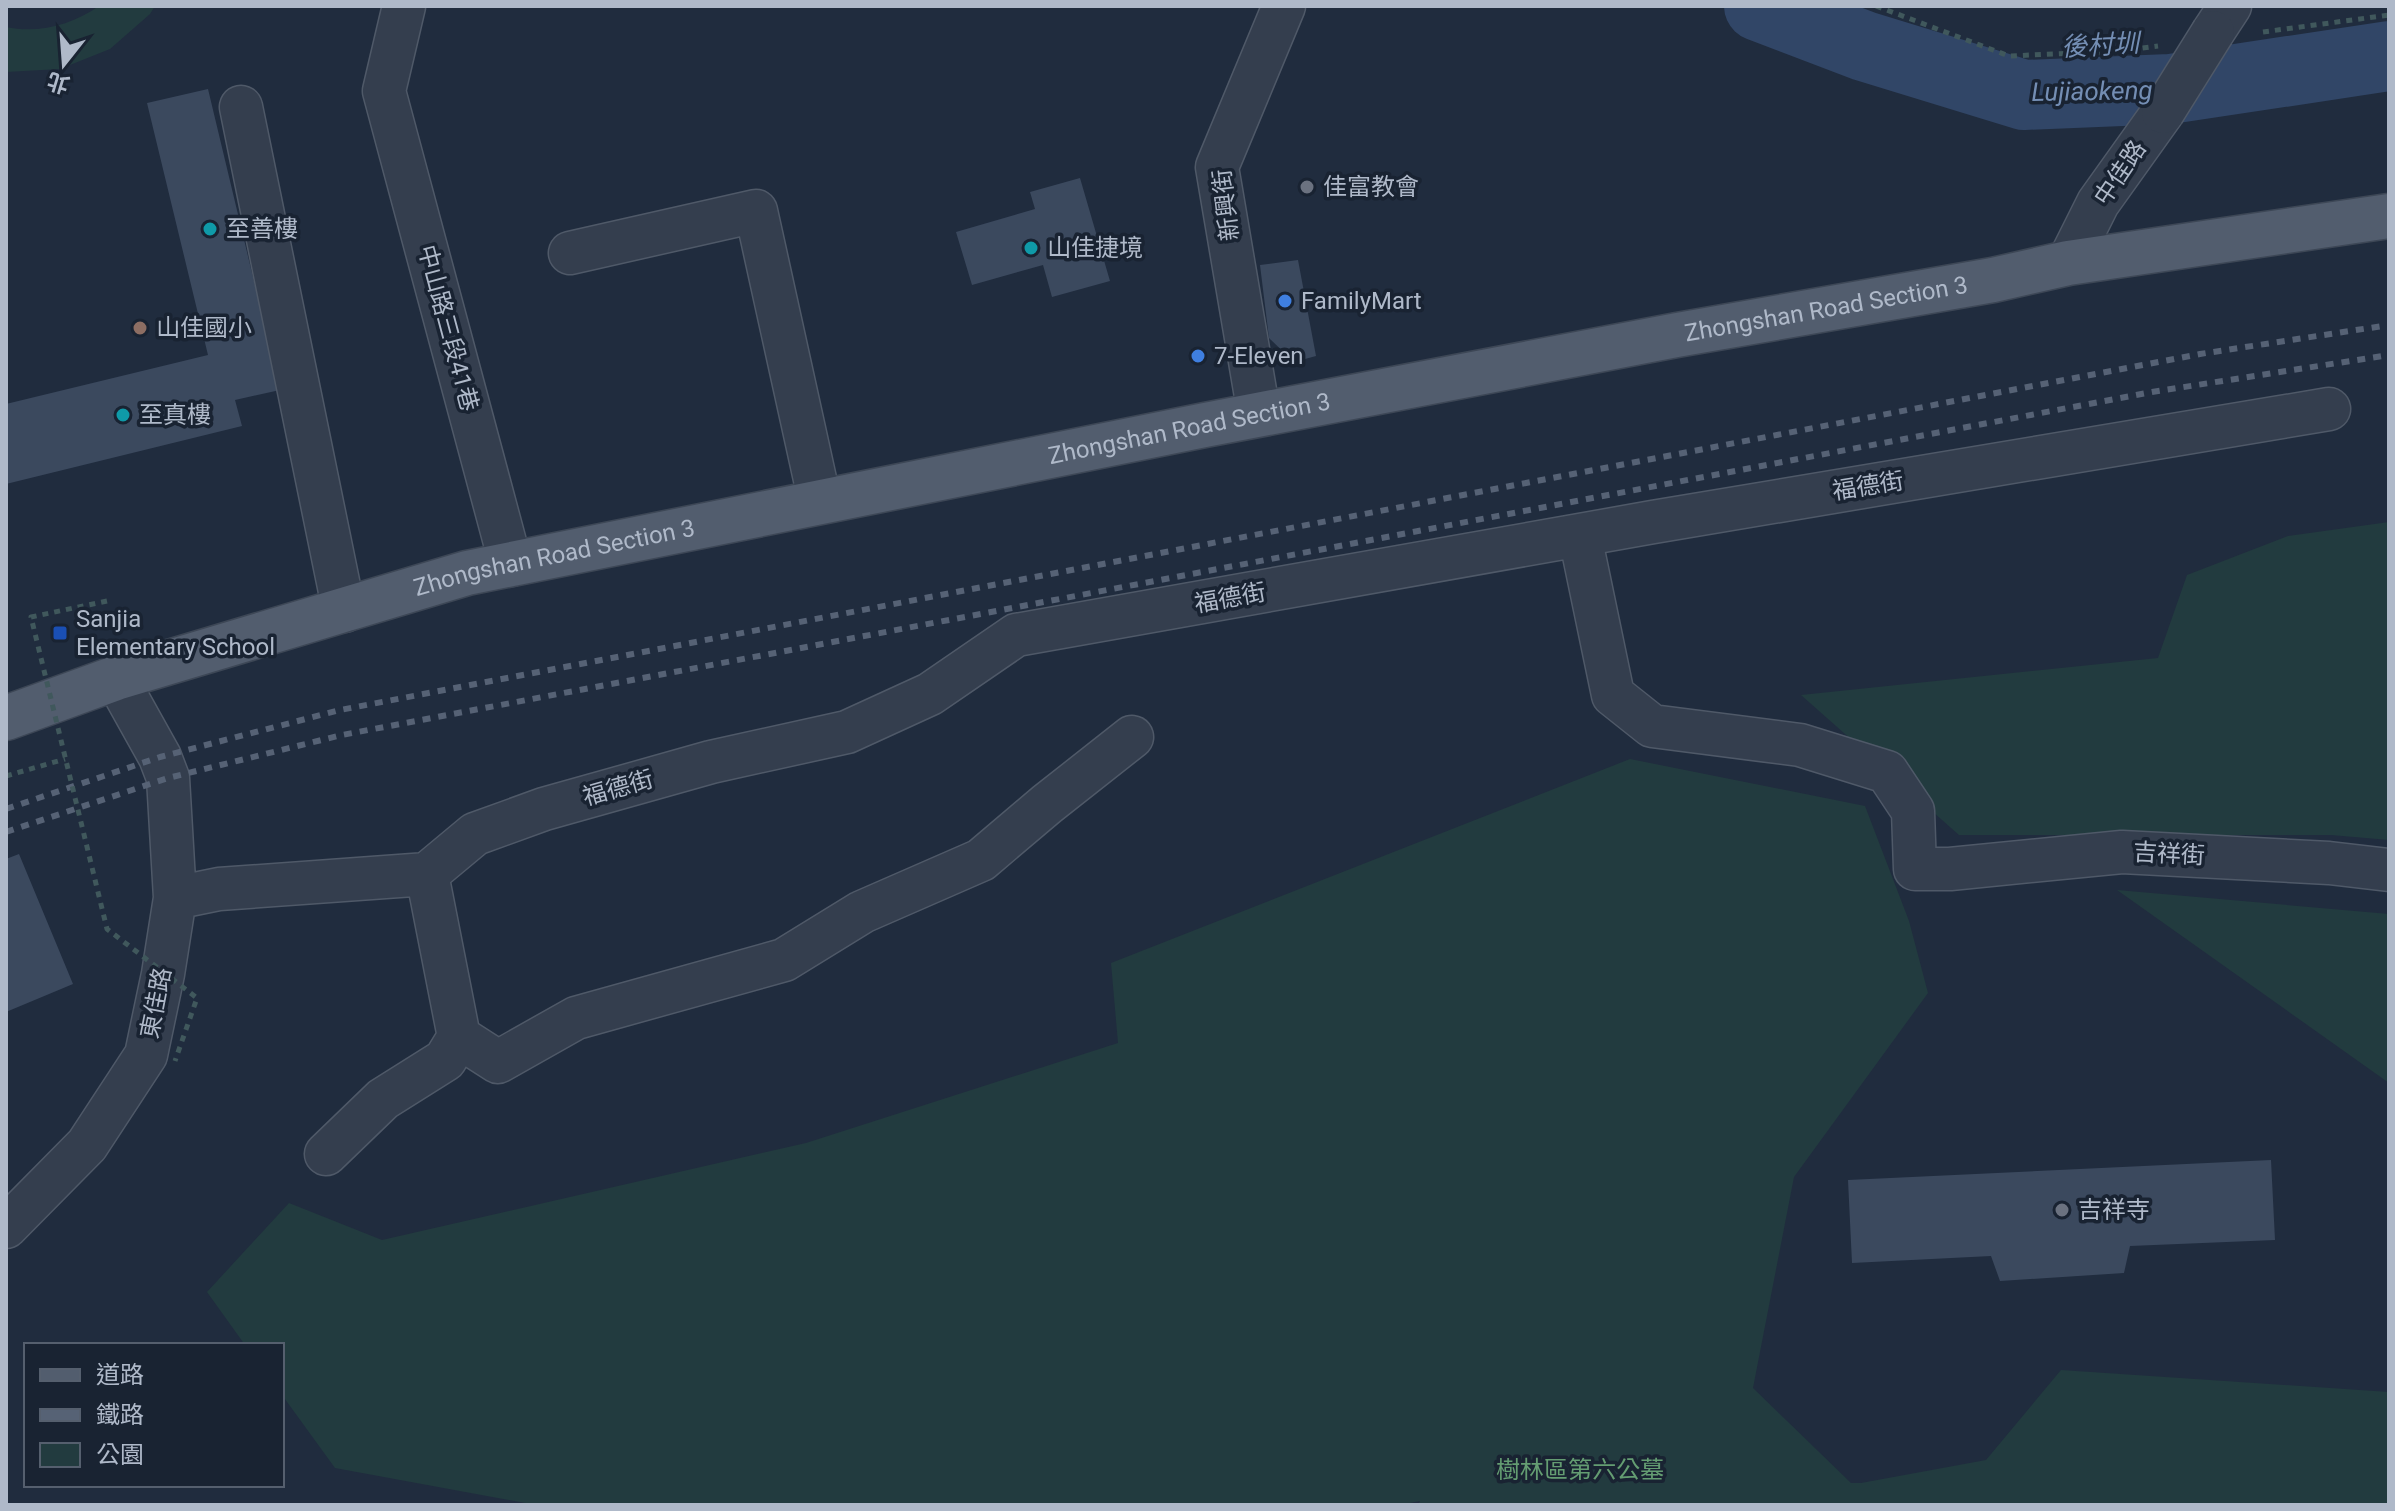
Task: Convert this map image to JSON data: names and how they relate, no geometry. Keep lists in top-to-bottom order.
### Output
{
  "streets": {
    "main road": ["Zhongshan Road Section 3"],
    "street": [
      "中佳路",
      "新興街",
      "中山路三段41巷",
      "福德街",
      "吉祥街",
      "東佳路"
    ]
  },
  "crossings": [
    ["中佳路", "Zhongshan Road Section 3"],
    ["新興街", "Zhongshan Road Section 3"],
    ["Zhongshan Road Section 3", "中山路三段41巷"],
    ["Zhongshan Road Section 3", "東佳路"],
    ["福德街", "吉祥街"]
  ],
  "water": ["後村圳", "Lujiaokeng"],
  "parks": ["樹林區第六公墓"],
  "places": {
    "other": [
      "佳富教會",
      "至善樓",
      "山佳捷境",
      "FamilyMart",
      "山佳國小",
      "7-Eleven",
      "至真樓",
      "吉祥寺"
    ],
    "transit": ["Sanjia Elementary School"]
  },
  "legend": ["道路", "鐵路", "公園"],
  "north": "bottom"
}
